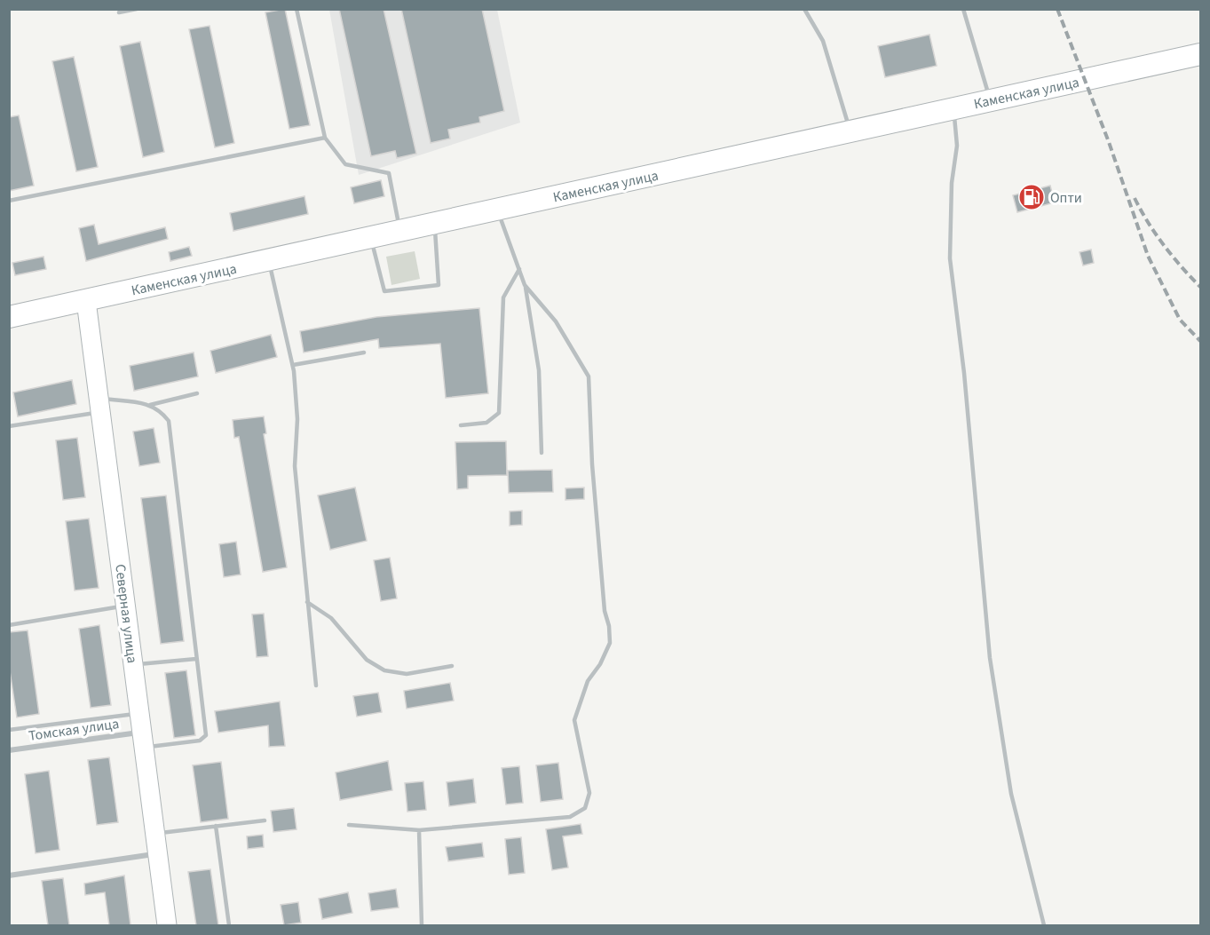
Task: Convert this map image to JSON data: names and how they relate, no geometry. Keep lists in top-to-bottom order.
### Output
{
  "streets": {
    "main road": ["Каменская улица"],
    "street": ["Северная улица", "Томская улица"]
  },
  "crossings": [
    ["Каменская улица", "Северная улица"],
    ["Северная улица", "Томская улица"]
  ],
  "places": {
    "fuel station": ["Опти"]
  }
}
